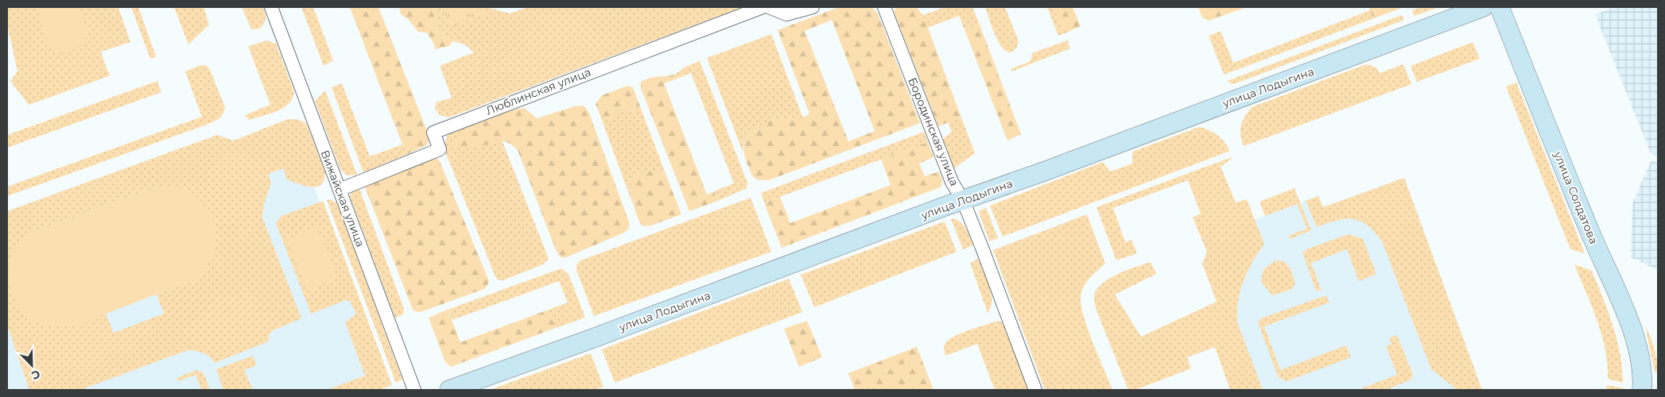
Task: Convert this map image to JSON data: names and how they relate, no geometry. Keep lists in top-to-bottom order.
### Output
{
  "streets": {
    "main road": ["улица Лодыгина", "улица Солдатова"],
    "street": ["Люблинская улица", "Бородинская улица", "Вижайская улица"]
  },
  "crossings": [
    ["улица Лодыгина", "Бородинская улица"],
    ["Люблинская улица", "Вижайская улица"]
  ],
  "north": "bottom right"
}
